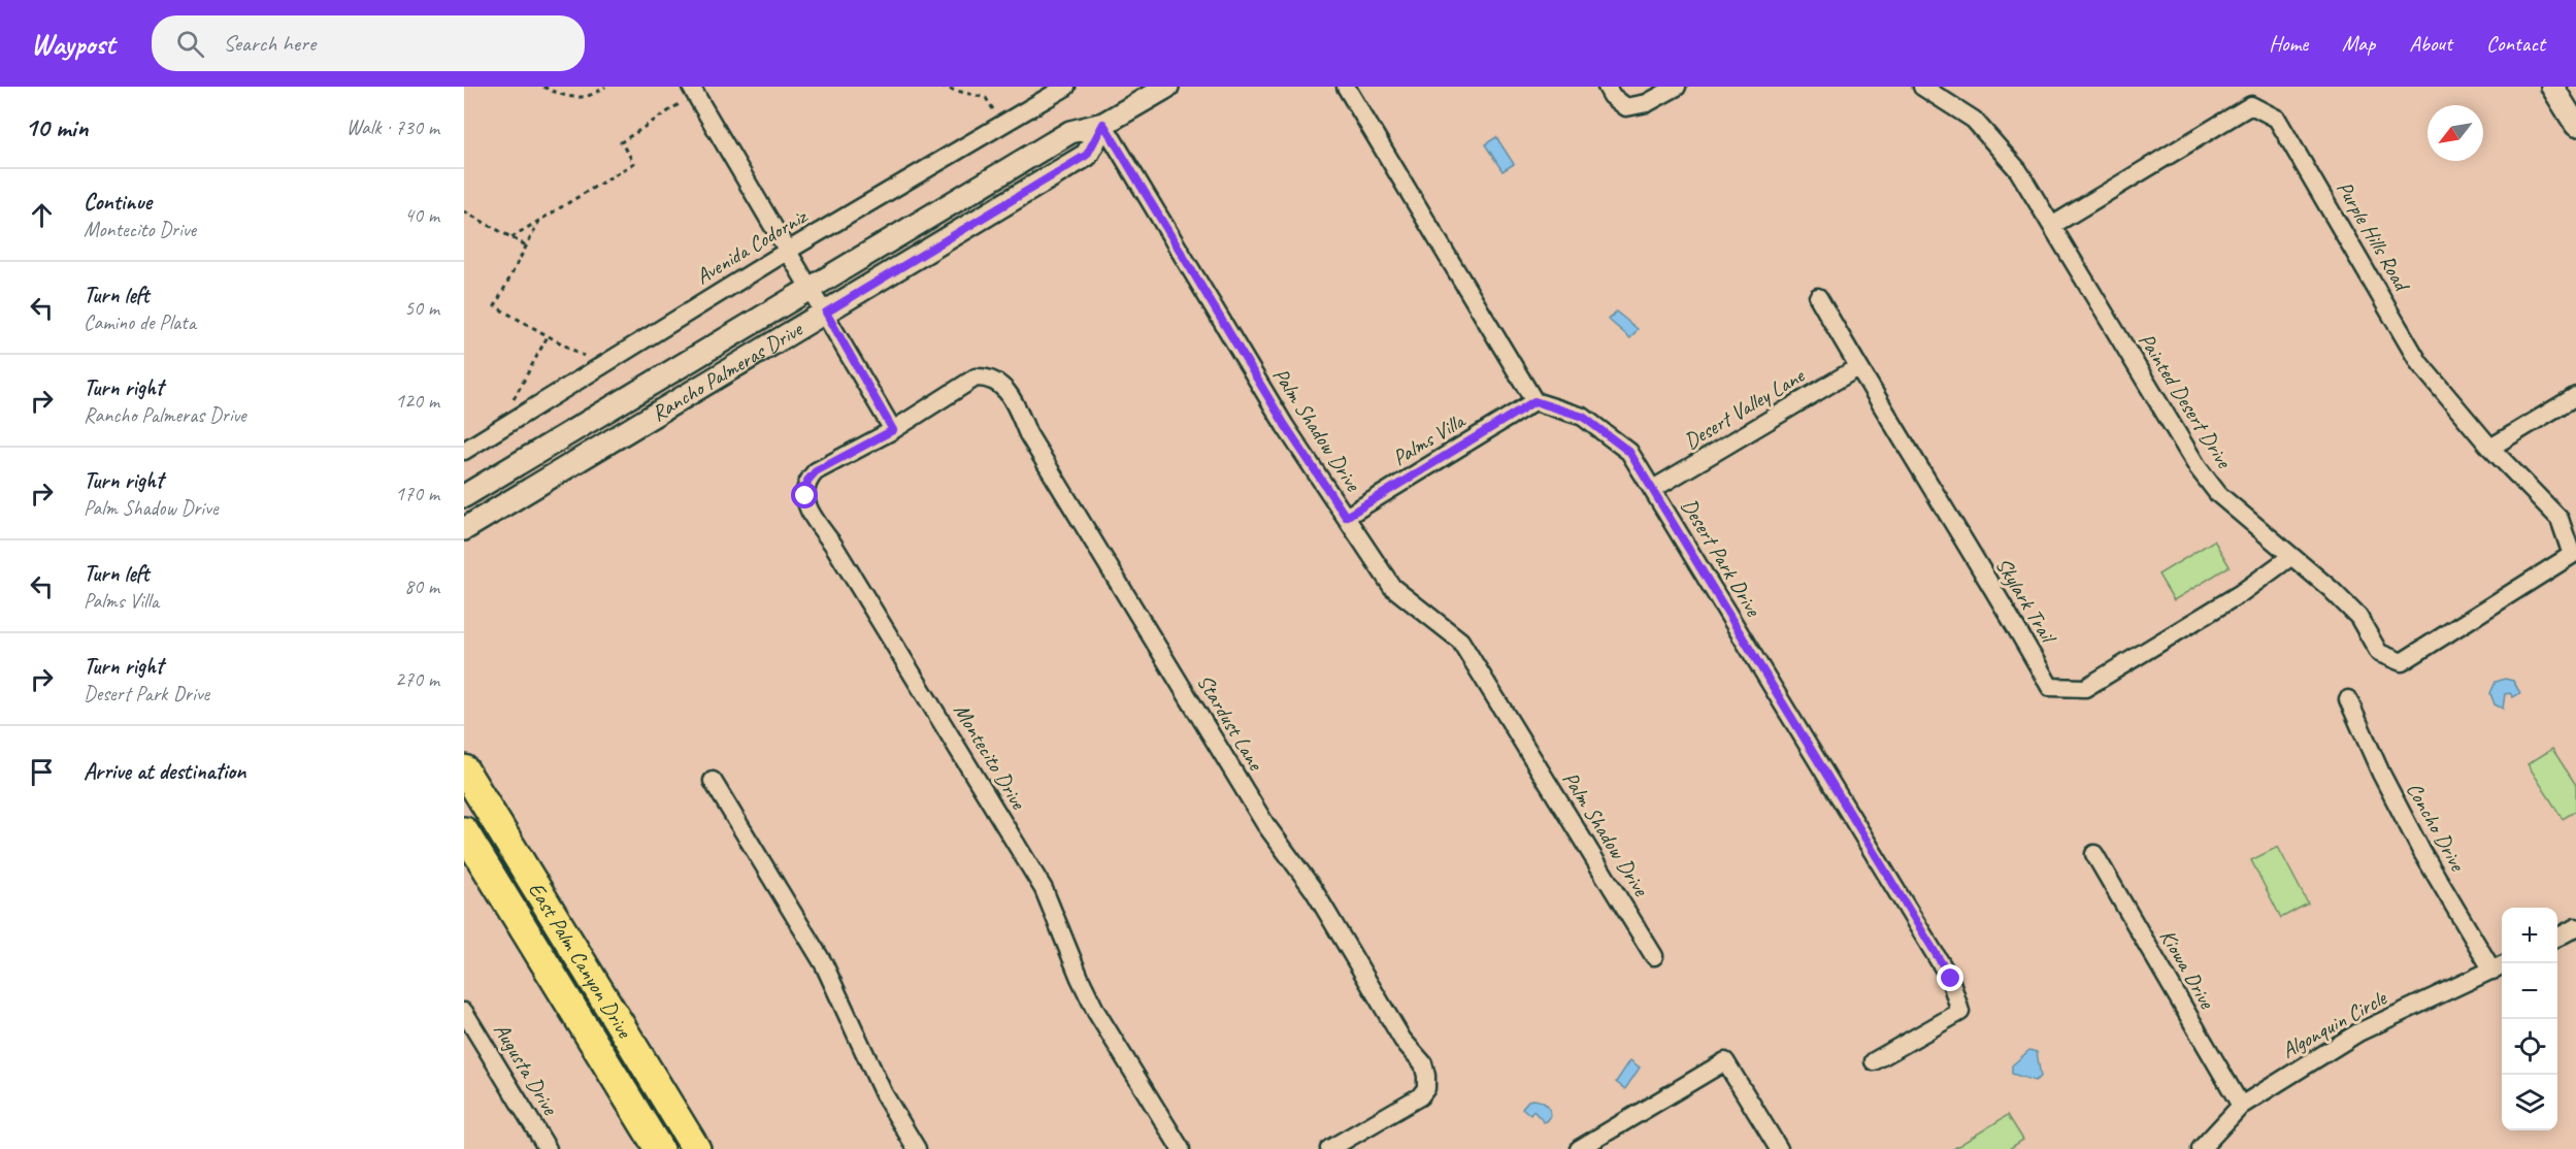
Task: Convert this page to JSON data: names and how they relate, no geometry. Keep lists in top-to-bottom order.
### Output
{
  "streets": {
    "main road": ["East Palm Canyon Drive"],
    "street": [
      "Purple Hills Road",
      "Avenida Codorniz",
      "Rancho Palmeras Drive",
      "Painted Desert Drive",
      "Desert Valley Lane",
      "Palm Shadow Drive",
      "Palms Villa",
      "Desert Park Drive",
      "Skylark Trail",
      "Stardust Lane",
      "Montecito Drive",
      "Concho Drive",
      "Kiowa Drive",
      "Algonquin Circle",
      "Augusta Drive"
    ]
  },
  "crossings": [
    ["Purple Hills Road", "Painted Desert Drive"],
    ["Rancho Palmeras Drive", "Palm Shadow Drive"],
    ["Painted Desert Drive", "Skylark Trail"],
    ["Desert Valley Lane", "Desert Park Drive"],
    ["Desert Valley Lane", "Skylark Trail"],
    ["Palm Shadow Drive", "Palms Villa"],
    ["Palms Villa", "Desert Park Drive"],
    ["Stardust Lane", "Montecito Drive"],
    ["Concho Drive", "Algonquin Circle"],
    ["Kiowa Drive", "Algonquin Circle"]
  ],
  "north": "bottom left",
  "page": {
    "header": "Waypost",
    "search": "Search here",
    "nav": [
      "Home",
      "Map",
      "About",
      "Contact"
    ],
    "heading": ["10 min", "Walk · 730 m"],
    "list": [
      ["Continue", "Montecito Drive", "40 m"],
      ["Turn left", "Camino de Plata", "50 m"],
      ["Turn right", "Rancho Palmeras Drive", "120 m"],
      ["Turn right", "Palm Shadow Drive", "170 m"],
      ["Turn left", "Palms Villa", "80 m"],
      ["Turn right", "Desert Park Drive", "270 m"],
      "Arrive at destination"
    ],
    "map_buttons": ["+", "−"]
  }
}
